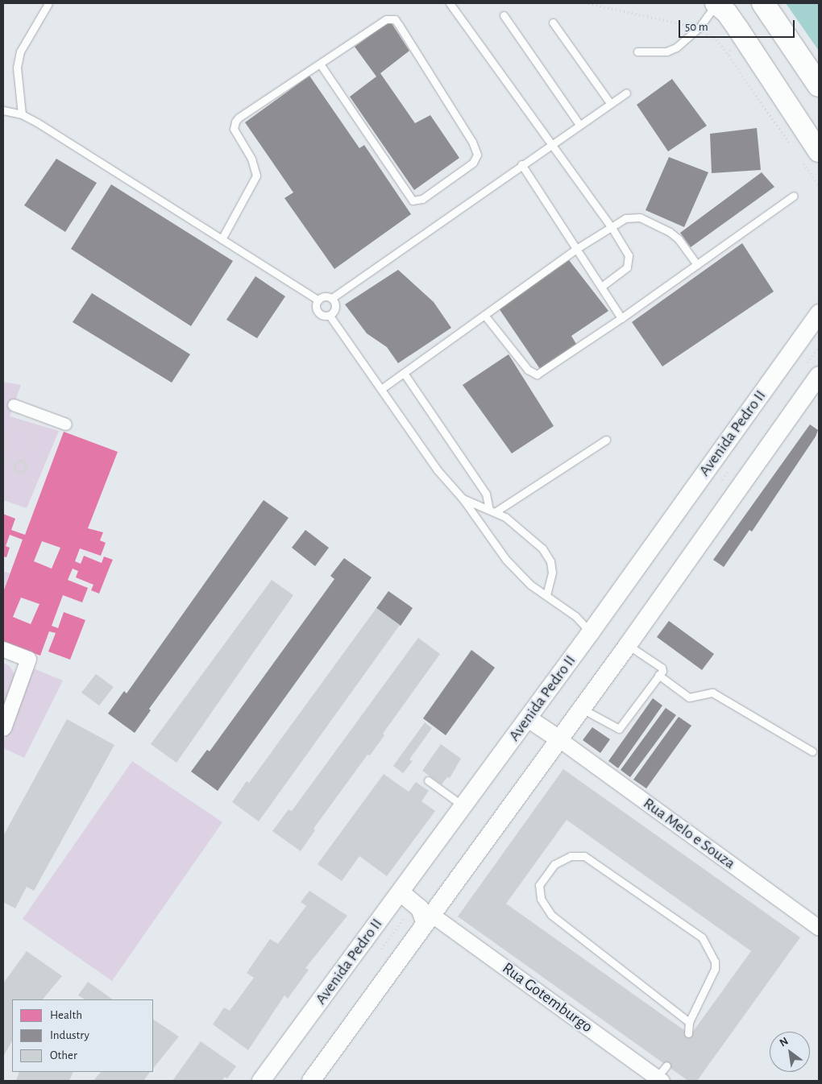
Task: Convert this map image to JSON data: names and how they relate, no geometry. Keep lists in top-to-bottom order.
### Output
{
  "streets": {
    "street": ["Avenida Pedro II", "Rua Melo e Souza", "Rua Gotemburgo"]
  },
  "legend": ["Health", "Industry", "Other"],
  "scale_bar": "50 m",
  "north": "top left"
}
